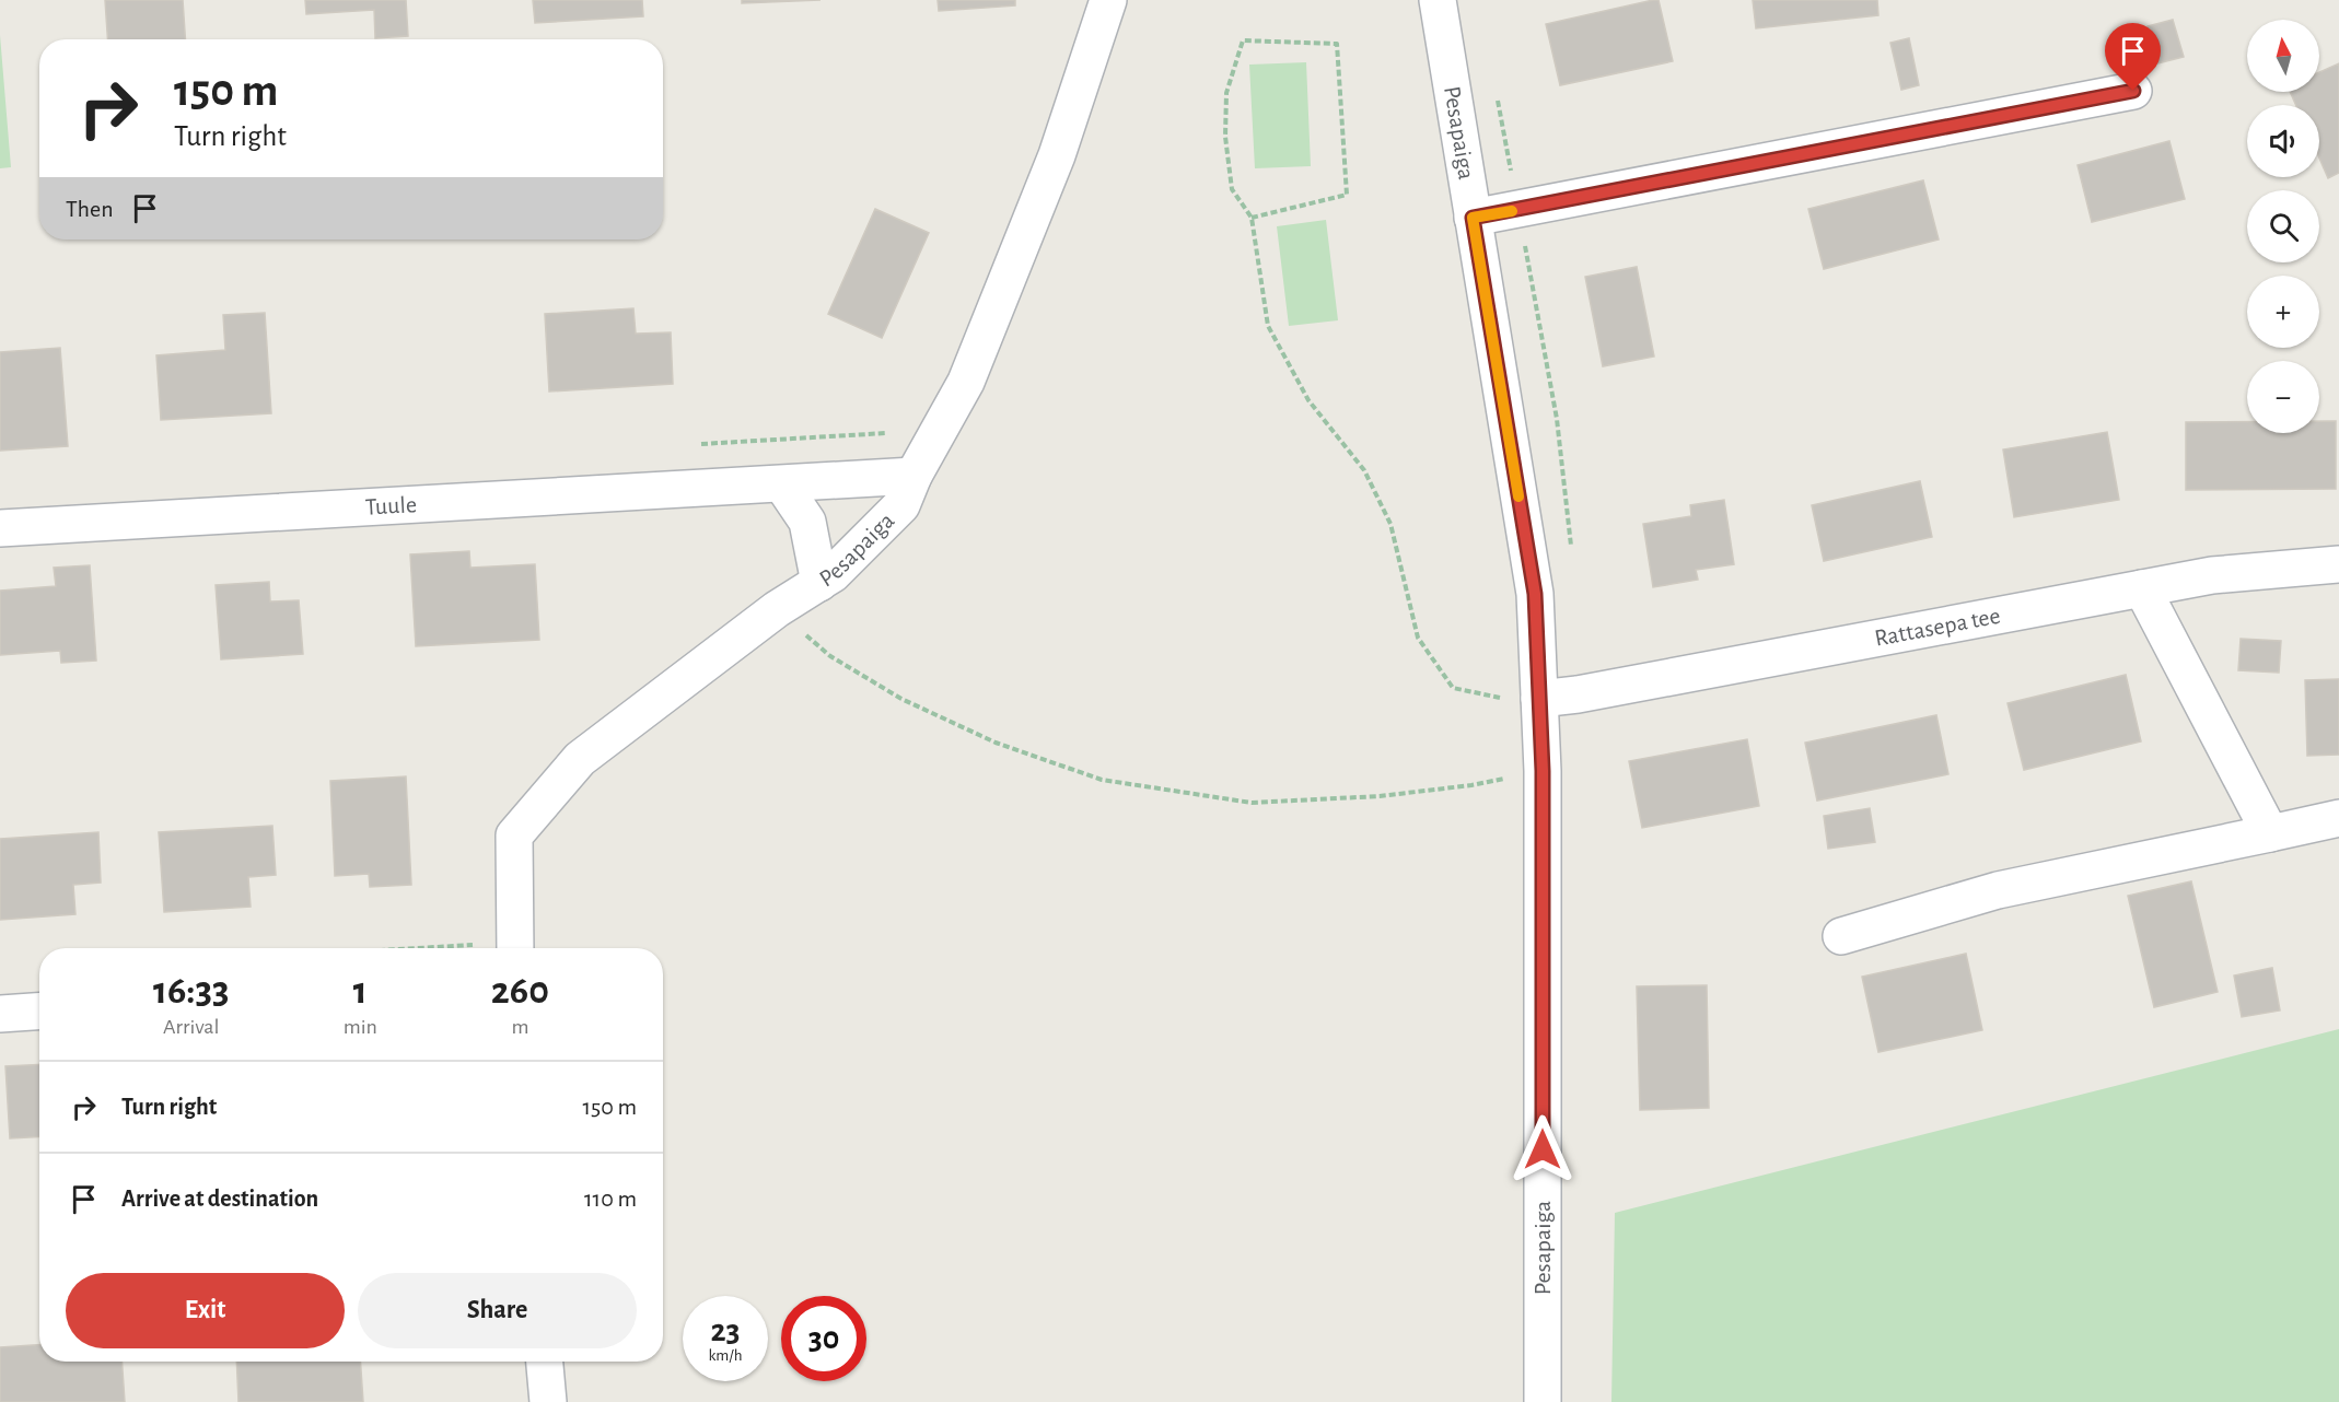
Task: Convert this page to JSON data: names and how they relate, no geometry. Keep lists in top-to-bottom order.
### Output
{
  "streets": {
    "street": ["Pesapaiga", "Tuule", "Rattasepa tee"]
  },
  "crossings": [
    ["Pesapaiga", "Tuule"],
    ["Pesapaiga", "Rattasepa tee"]
  ],
  "north": "top",
  "page": {
    "map_buttons": ["+", "−"],
    "turn": ["150 m", "Turn right"],
    "then": "Then",
    "eta": [
      "16:33",
      "Arrival",
      "1",
      "min",
      "260",
      "m"
    ],
    "list": [
      {
        "name": "Turn right",
        "value": "150 m"
      },
      {
        "name": "Arrive at destination",
        "value": "110 m"
      }
    ],
    "buttons": ["Exit", "Share"],
    "speed": "23 km/h",
    "limit": "30"
  }
}
